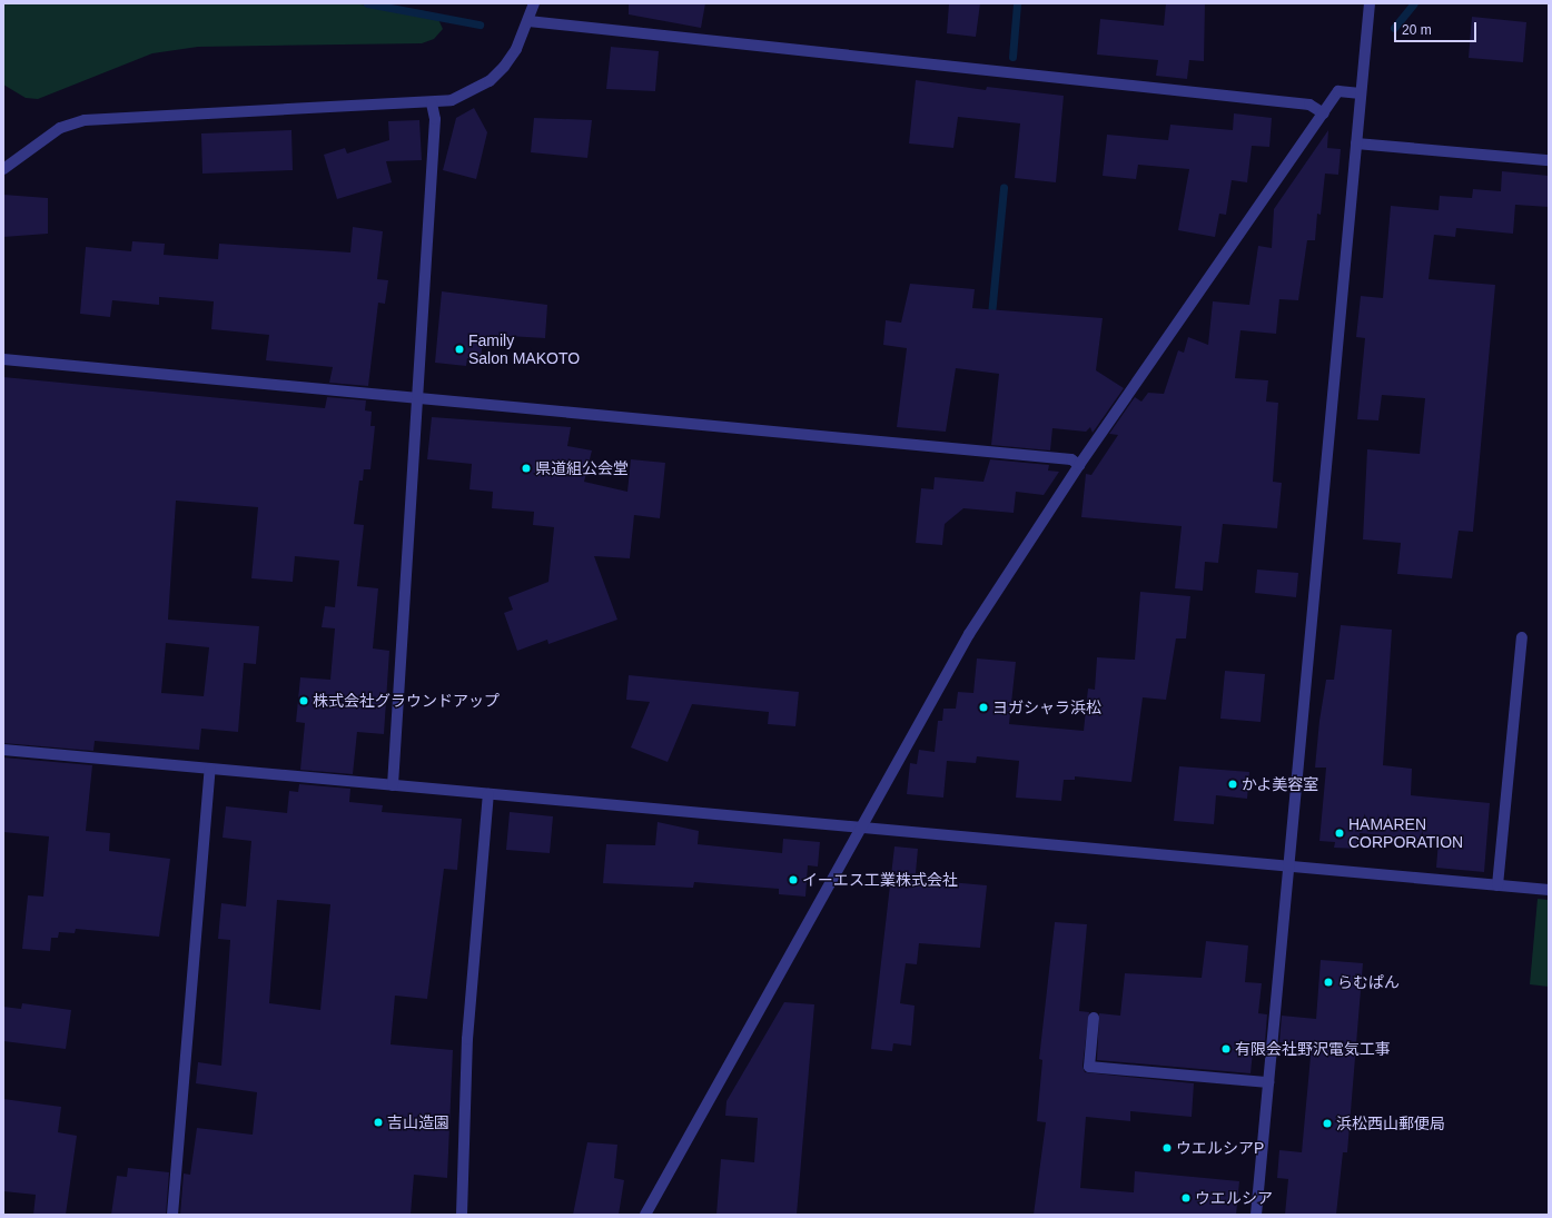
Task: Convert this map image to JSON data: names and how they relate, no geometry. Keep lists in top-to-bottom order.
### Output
{
  "places": [
    "Family Salon MAKOTO",
    "県道組公会堂",
    "株式会社グラウンドアップ",
    "ヨガシャラ浜松",
    "かよ美容室",
    "HAMAREN CORPORATION",
    "イーエス工業株式会社",
    "らむぱん",
    "有限会社野沢電気工事",
    "吉山造園",
    "浜松西山郵便局",
    "ウエルシアP",
    "ウエルシア"
  ],
  "scale_bar": "20 m"
}
